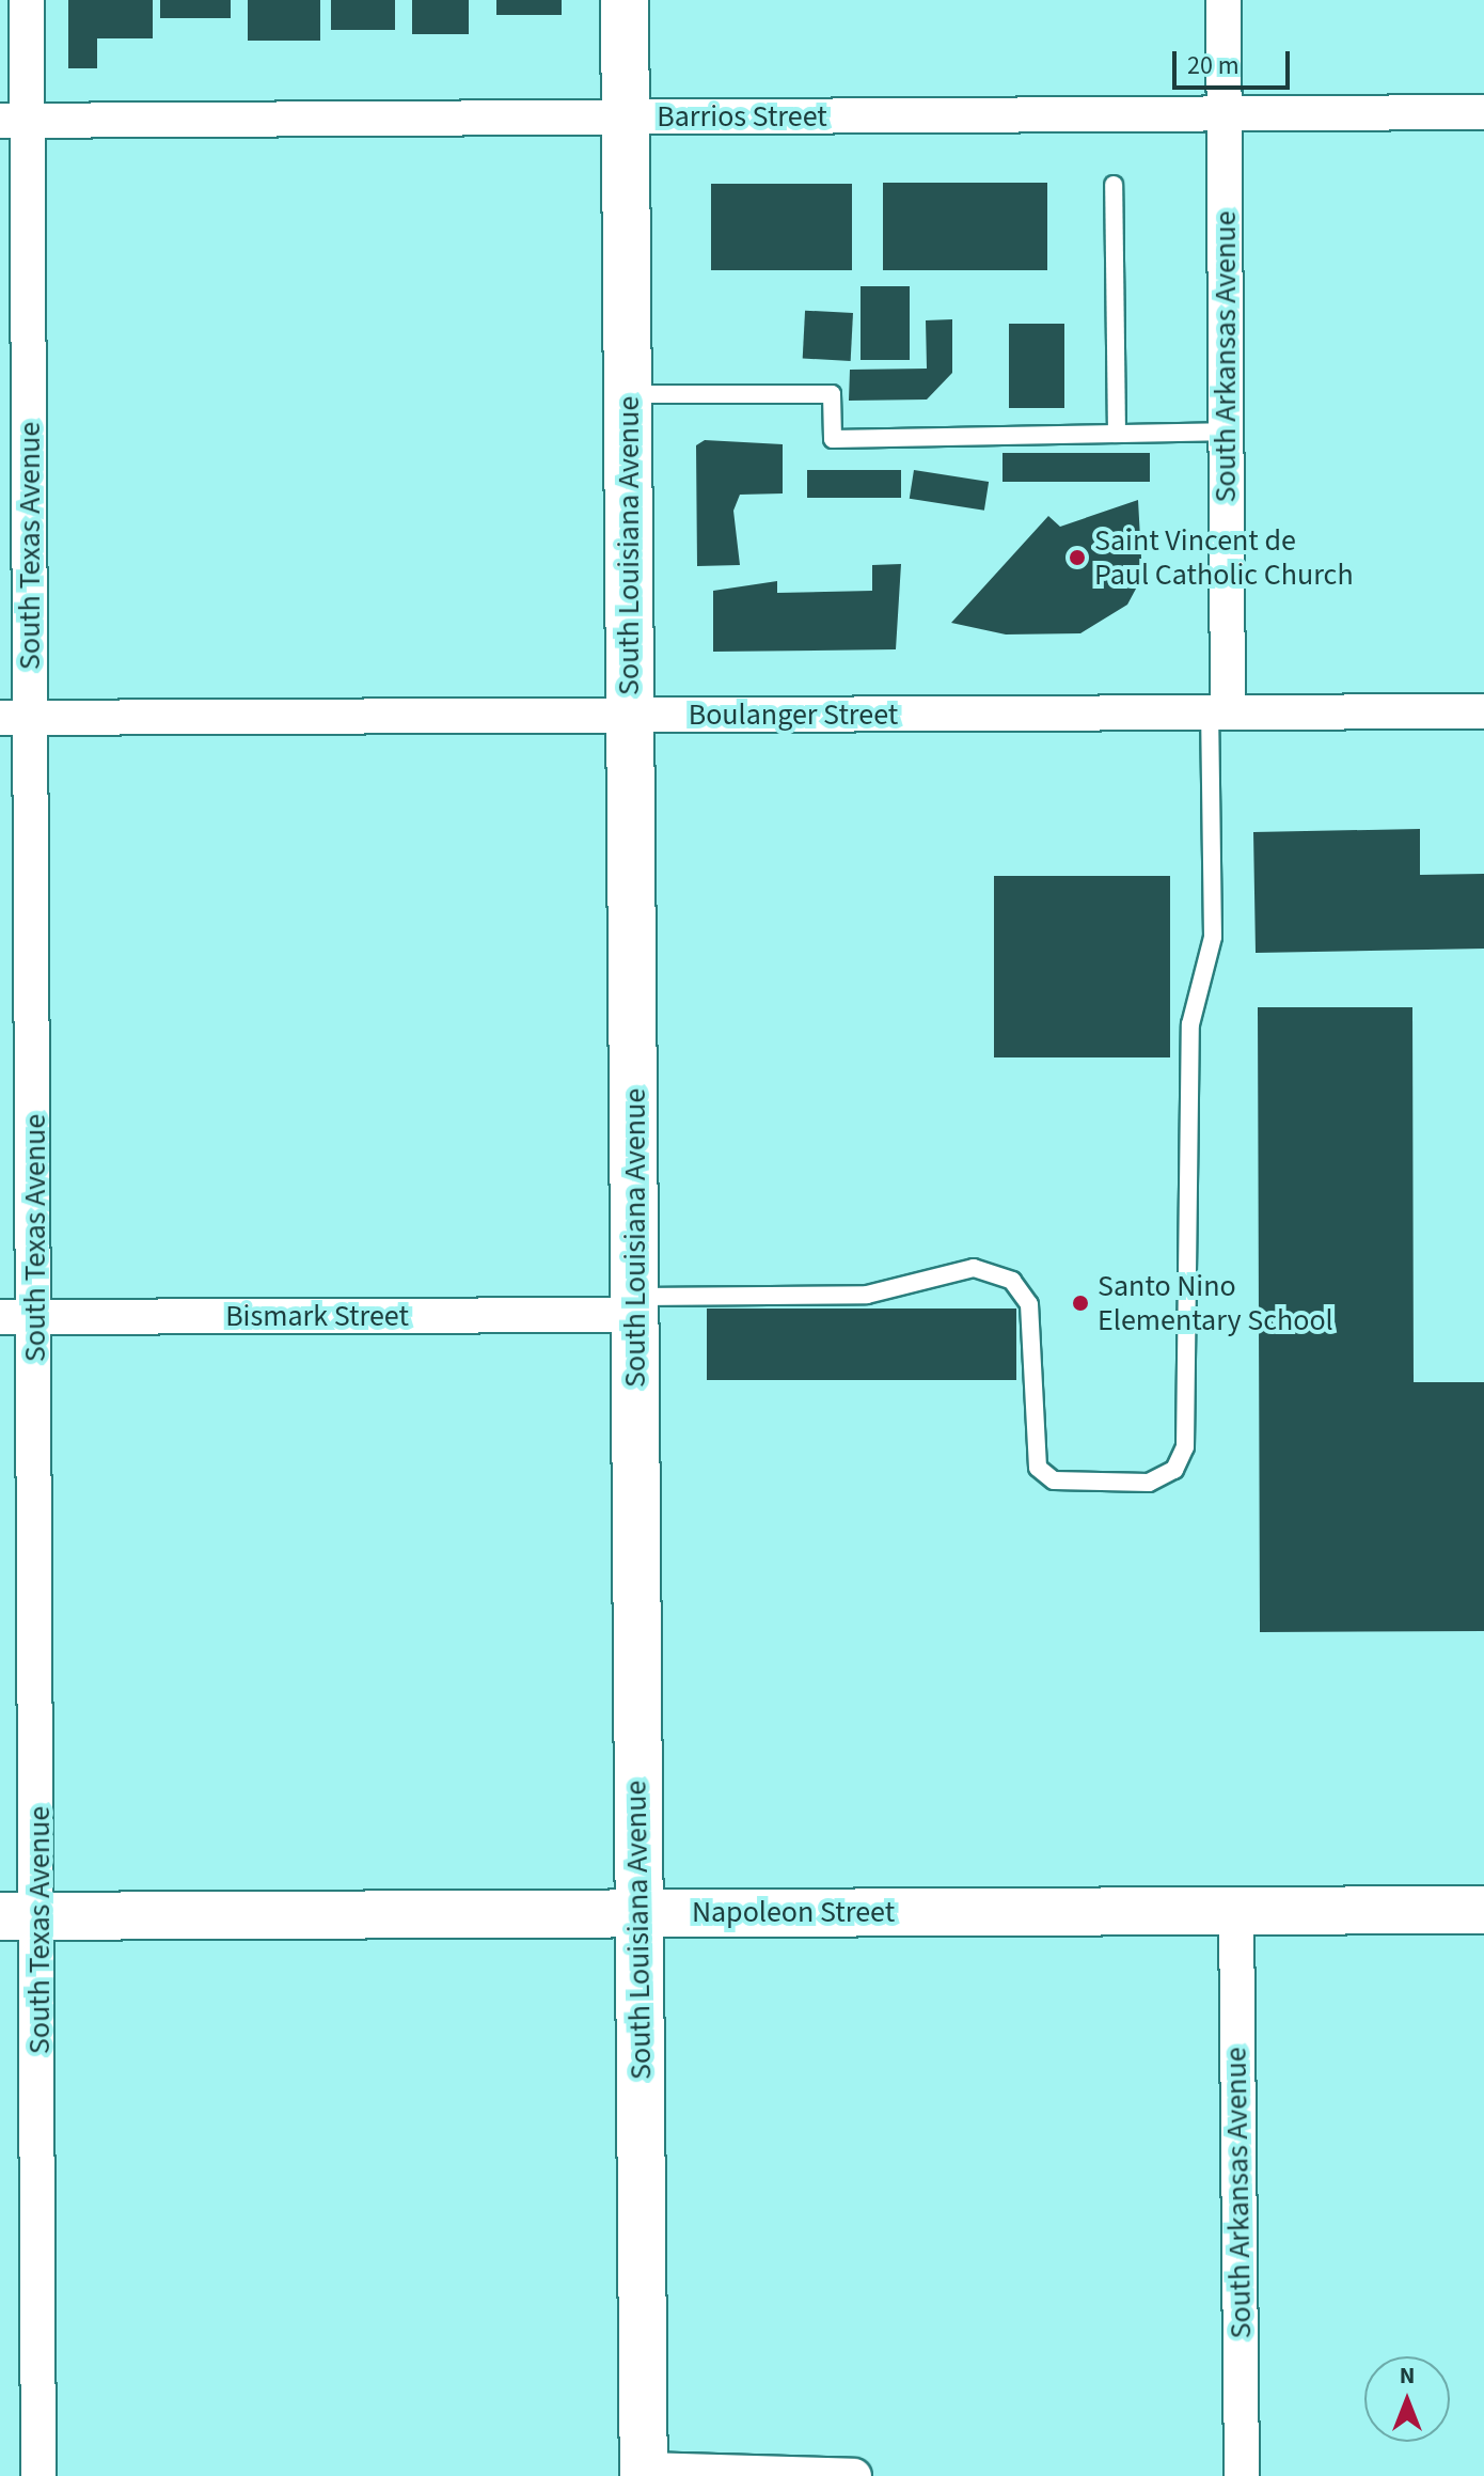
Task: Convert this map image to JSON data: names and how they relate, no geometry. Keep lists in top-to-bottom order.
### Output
{
  "streets": {
    "street": [
      "Barrios Street",
      "South Arkansas Avenue",
      "South Texas Avenue",
      "South Louisiana Avenue",
      "Boulanger Street",
      "Bismark Street",
      "Napoleon Street"
    ]
  },
  "crossings": [
    ["Barrios Street", "South Arkansas Avenue"],
    ["Barrios Street", "South Texas Avenue"],
    ["Barrios Street", "South Louisiana Avenue"],
    ["South Arkansas Avenue", "Boulanger Street"],
    ["South Arkansas Avenue", "Napoleon Street"],
    ["South Texas Avenue", "Boulanger Street"],
    ["South Texas Avenue", "Bismark Street"],
    ["South Texas Avenue", "Napoleon Street"],
    ["South Louisiana Avenue", "Boulanger Street"],
    ["South Louisiana Avenue", "Bismark Street"],
    ["South Louisiana Avenue", "Napoleon Street"]
  ],
  "places": ["Saint Vincent de Paul Catholic Church", "Santo Nino Elementary School"],
  "scale_bar": "20 m",
  "north": "top"
}
